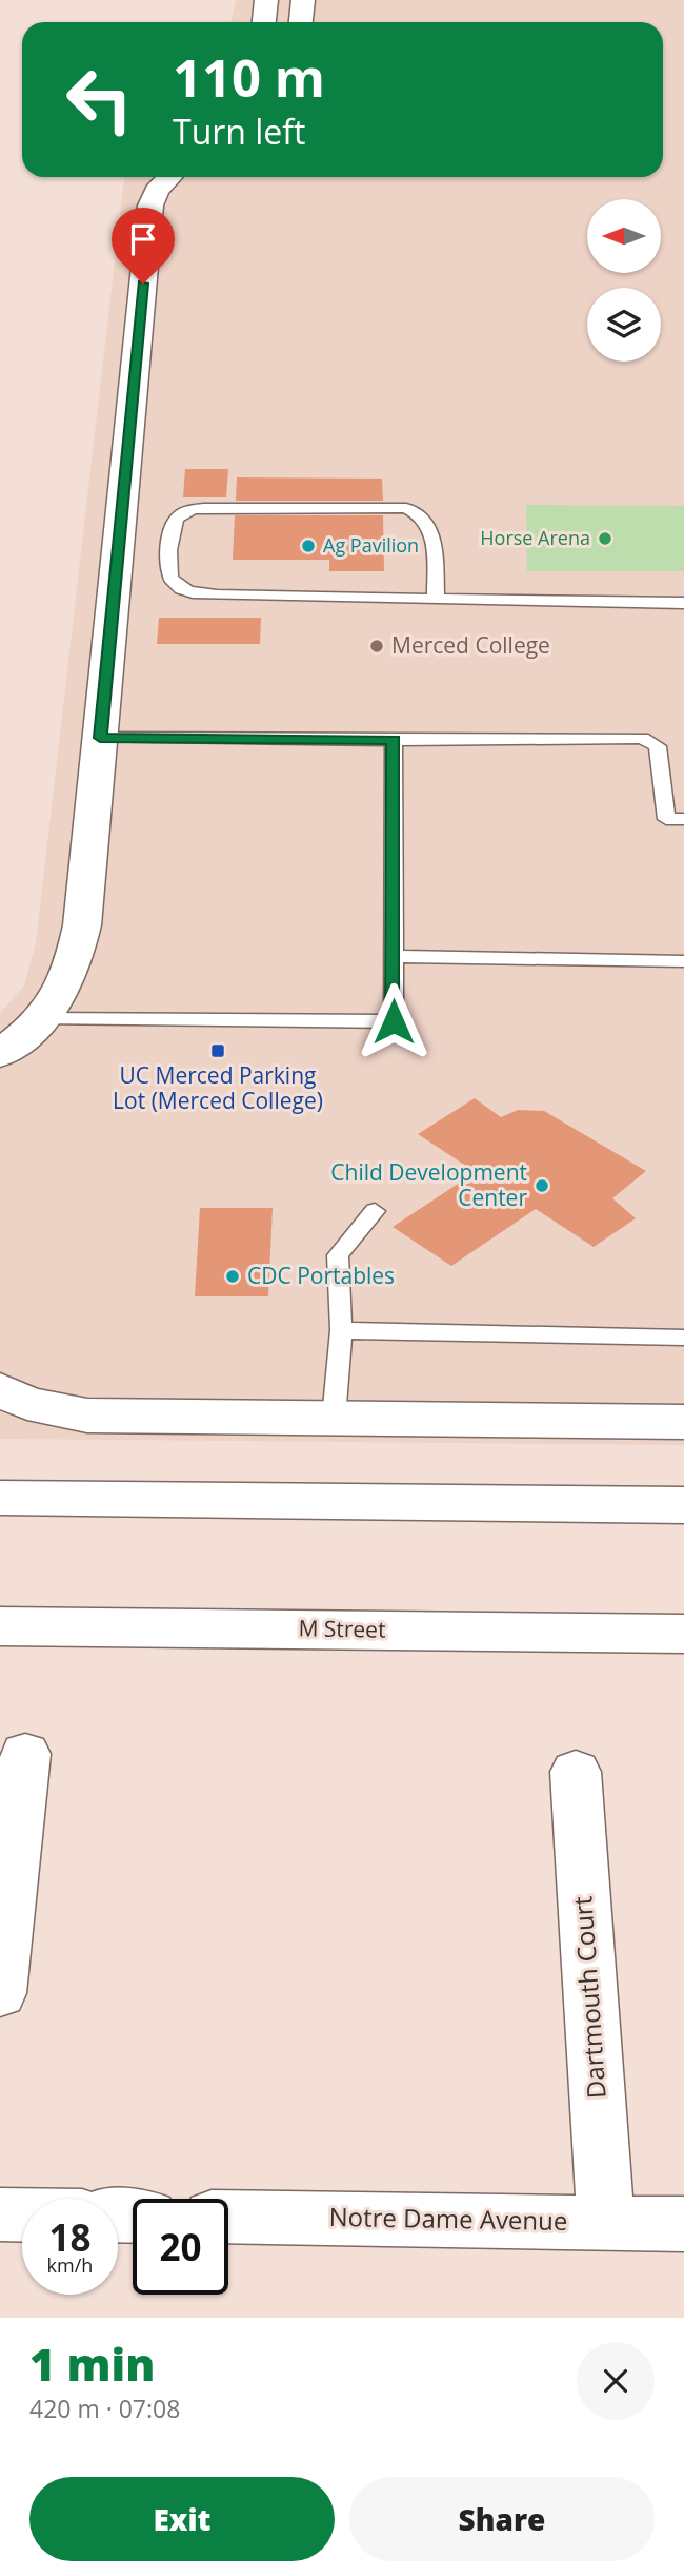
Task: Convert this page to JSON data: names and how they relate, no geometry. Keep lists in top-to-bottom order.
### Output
{
  "streets": {
    "street": ["M Street", "Dartmouth Court", "Notre Dame Avenue"]
  },
  "crossings": [
    ["Dartmouth Court", "Notre Dame Avenue"]
  ],
  "places": {
    "other": [
      "Horse Arena",
      "Ag Pavilion",
      "Merced College",
      "Child Development Center",
      "CDC Portables"
    ],
    "transit": ["UC Merced Parking Lot (Merced College)"]
  },
  "north": "left",
  "page": {
    "turn": ["110 m", "Turn left"],
    "speed": "18 km/h",
    "limit": "20",
    "heading": ["1 min", "420 m · 07:08"],
    "buttons": ["Exit", "Share"]
  }
}
